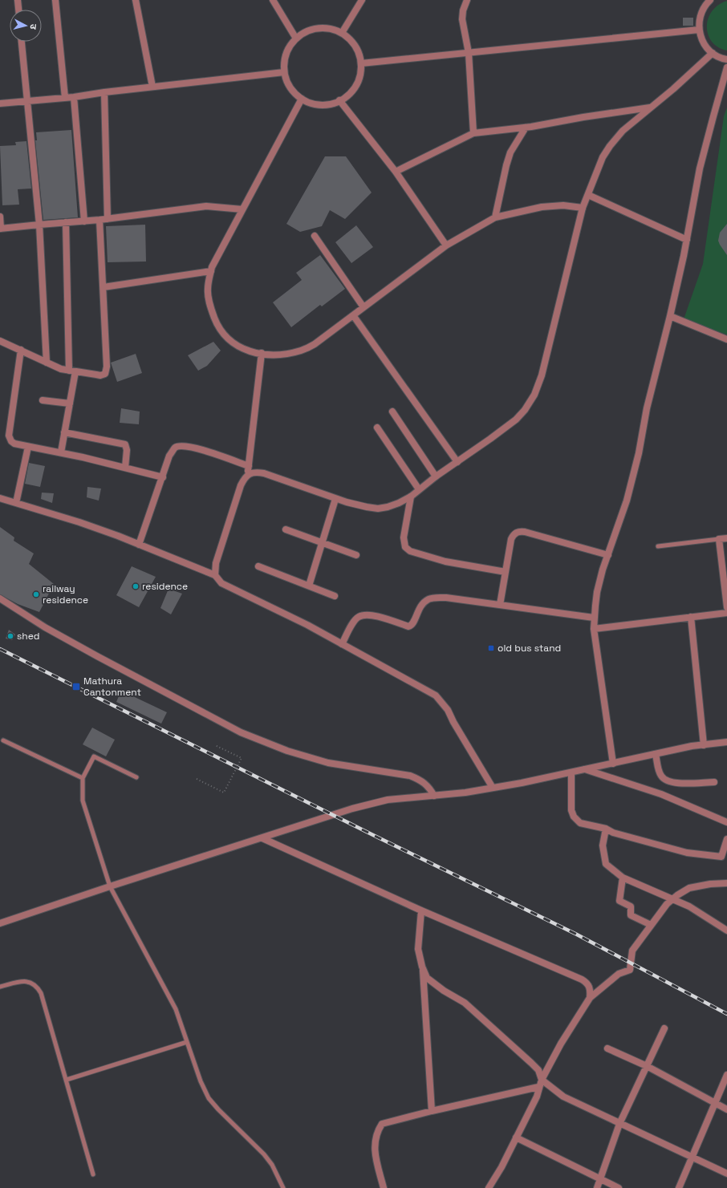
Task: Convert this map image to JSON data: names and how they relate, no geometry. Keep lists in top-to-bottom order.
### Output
{
  "places": {
    "other": ["residence", "railway residence", "shed"],
    "transit": ["old bus stand", "Mathura Cantonment"]
  },
  "north": "right"
}
